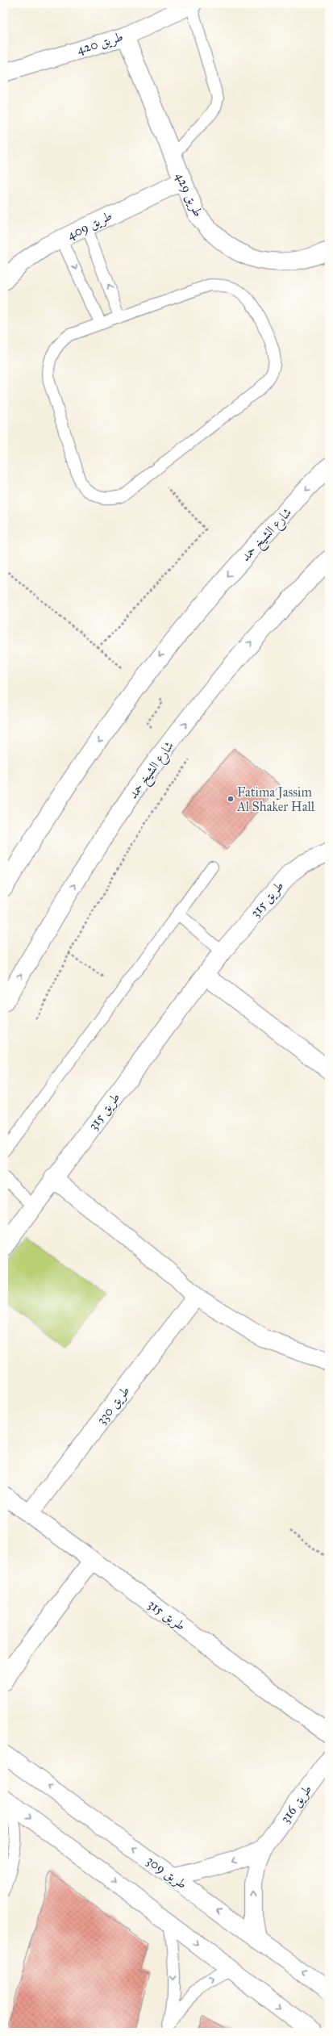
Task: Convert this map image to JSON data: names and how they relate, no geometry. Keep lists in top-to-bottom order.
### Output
{
  "streets": {
    "street": [
      "طريق 420",
      "طريق 429",
      "طريق 409",
      "شارع الشيخ حمد",
      "طريق 315",
      "طريق 330",
      "طريق 316",
      "طريق 309"
    ]
  },
  "crossings": [
    ["طريق 420", "طريق 429"],
    ["طريق 429", "طريق 409"],
    ["طريق 315", "طريق 330"],
    ["طريق 316", "طريق 309"]
  ],
  "places": ["Fatima Jassim Al Shaker Hall"]
}
